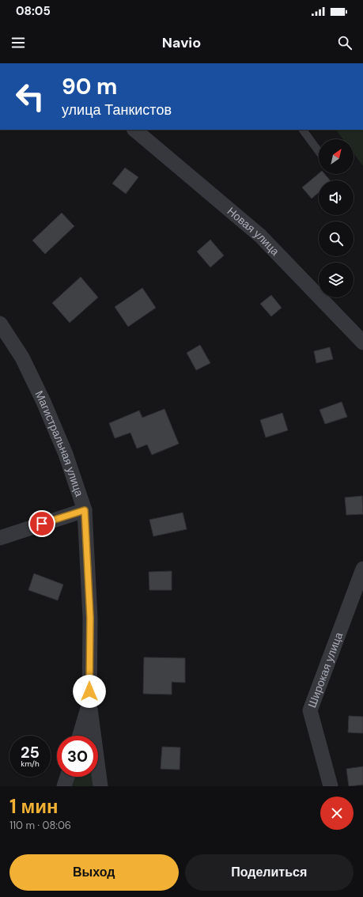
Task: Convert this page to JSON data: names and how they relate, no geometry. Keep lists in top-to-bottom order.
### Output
{
  "streets": {
    "street": ["Новая улица", "Магистральная улица", "Широкая улица"]
  },
  "north": "top right",
  "page": {
    "status": "08:05",
    "header": "Navio",
    "turn": ["90 m", "улица Танкистов"],
    "speed": "25 km/h",
    "limit": "30",
    "heading": ["1 мин", "110 m · 08:06"],
    "buttons": ["Выход", "Поделиться"]
  }
}
